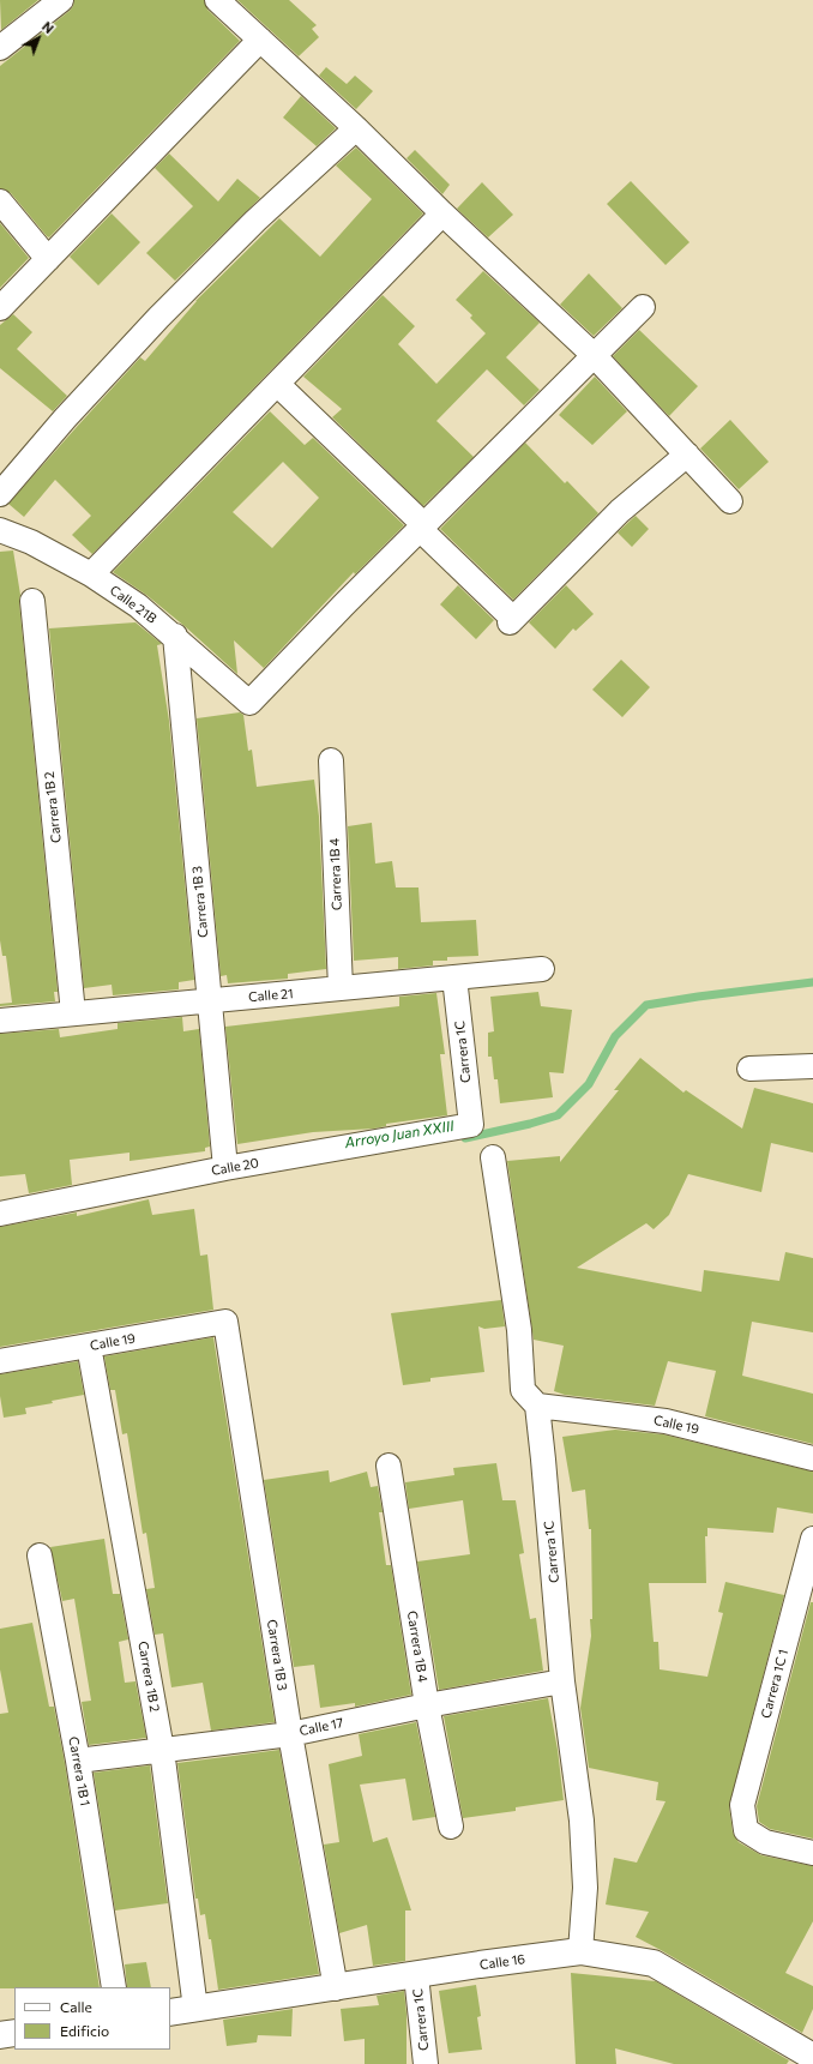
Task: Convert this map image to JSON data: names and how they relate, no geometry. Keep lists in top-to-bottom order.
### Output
{
  "streets": {
    "street": [
      "Calle 21B",
      "Carrera 1B 2",
      "Carrera 1B 4",
      "Carrera 1B 3",
      "Calle 21",
      "Carrera 1C",
      "Calle 20",
      "Calle 19",
      "Carrera 1C 1",
      "Calle 17",
      "Carrera 1B 1",
      "Calle 16"
    ]
  },
  "crossings": [
    ["Calle 21B", "Carrera 1B 3"],
    ["Carrera 1B 2", "Calle 21"],
    ["Carrera 1B 2", "Calle 19"],
    ["Carrera 1B 2", "Calle 17"],
    ["Carrera 1B 2", "Calle 16"],
    ["Carrera 1B 4", "Calle 21"],
    ["Carrera 1B 4", "Calle 17"],
    ["Carrera 1B 3", "Calle 21"],
    ["Carrera 1B 3", "Calle 20"],
    ["Carrera 1B 3", "Calle 19"],
    ["Carrera 1B 3", "Calle 17"],
    ["Carrera 1B 3", "Calle 16"],
    ["Calle 21", "Carrera 1C"],
    ["Carrera 1C", "Calle 20"],
    ["Carrera 1C", "Calle 19"],
    ["Carrera 1C", "Calle 17"],
    ["Carrera 1C", "Calle 16"],
    ["Calle 17", "Carrera 1B 1"]
  ],
  "water": ["Arroyo Juan XXIII"],
  "legend": ["Calle", "Edificio"],
  "north": "top right"
}
